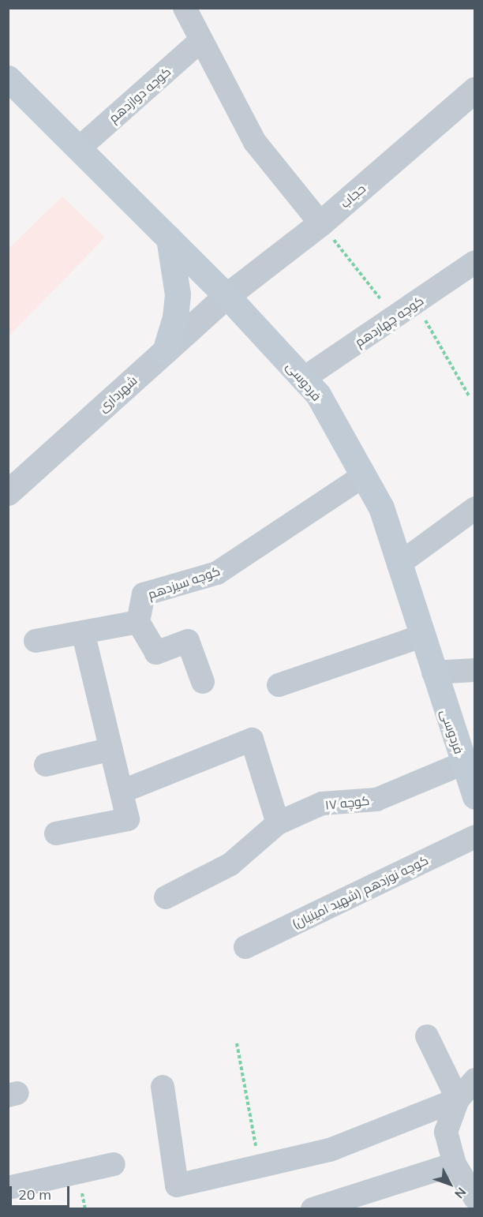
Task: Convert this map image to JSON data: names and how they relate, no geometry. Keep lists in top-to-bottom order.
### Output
{
  "streets": {
    "main road": ["فردوسی"],
    "street": [
      "کوچه دوازدهم",
      "حجاب",
      "کوچه چهاردهم",
      "شهرداری",
      "کوچه سیزدهم",
      "۱۷ کوچه",
      "کوچه نوزدهم (شهید امینیان)"
    ]
  },
  "crossings": [
    ["کوچه دوازدهم", "فردوسی"],
    ["حجاب", "فردوسی"],
    ["حجاب", "شهرداری"],
    ["کوچه چهاردهم", "فردوسی"],
    ["فردوسی", "شهرداری"],
    ["فردوسی", "کوچه سیزدهم"],
    ["فردوسی", "۱۷ کوچه"]
  ],
  "scale_bar": "20 m",
  "north": "bottom right"
}
